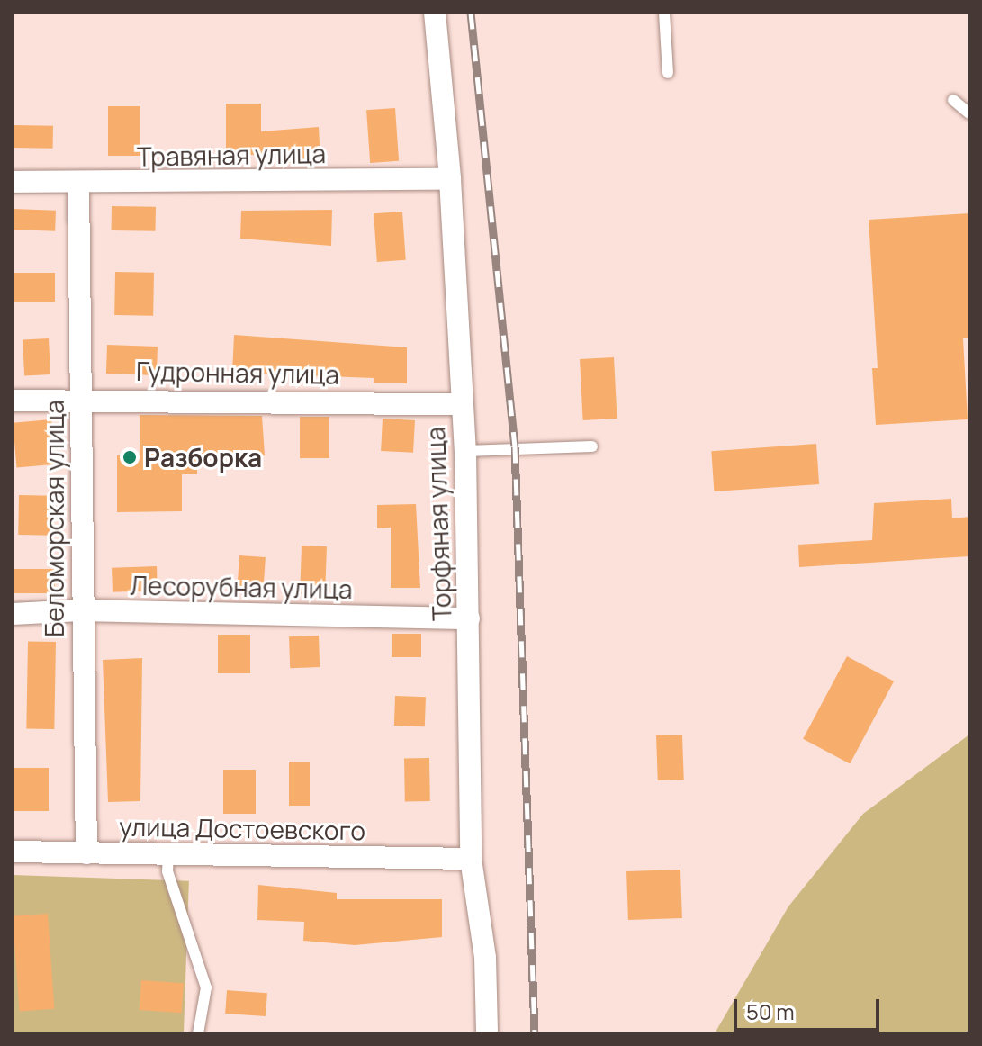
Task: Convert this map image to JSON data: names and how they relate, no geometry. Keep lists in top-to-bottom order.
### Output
{
  "streets": {
    "street": [
      "Травяная улица",
      "Гудронная улица",
      "Беломорская улица",
      "Торфяная улица",
      "Лесорубная улица",
      "улица Достоевского"
    ]
  },
  "crossings": [
    ["Травяная улица", "Беломорская улица"],
    ["Травяная улица", "Торфяная улица"],
    ["Гудронная улица", "Беломорская улица"],
    ["Гудронная улица", "Торфяная улица"],
    ["Беломорская улица", "Лесорубная улица"],
    ["Беломорская улица", "улица Достоевского"],
    ["Торфяная улица", "Лесорубная улица"],
    ["Торфяная улица", "улица Достоевского"]
  ],
  "places": ["Разборка"],
  "scale_bar": "50 m"
}
